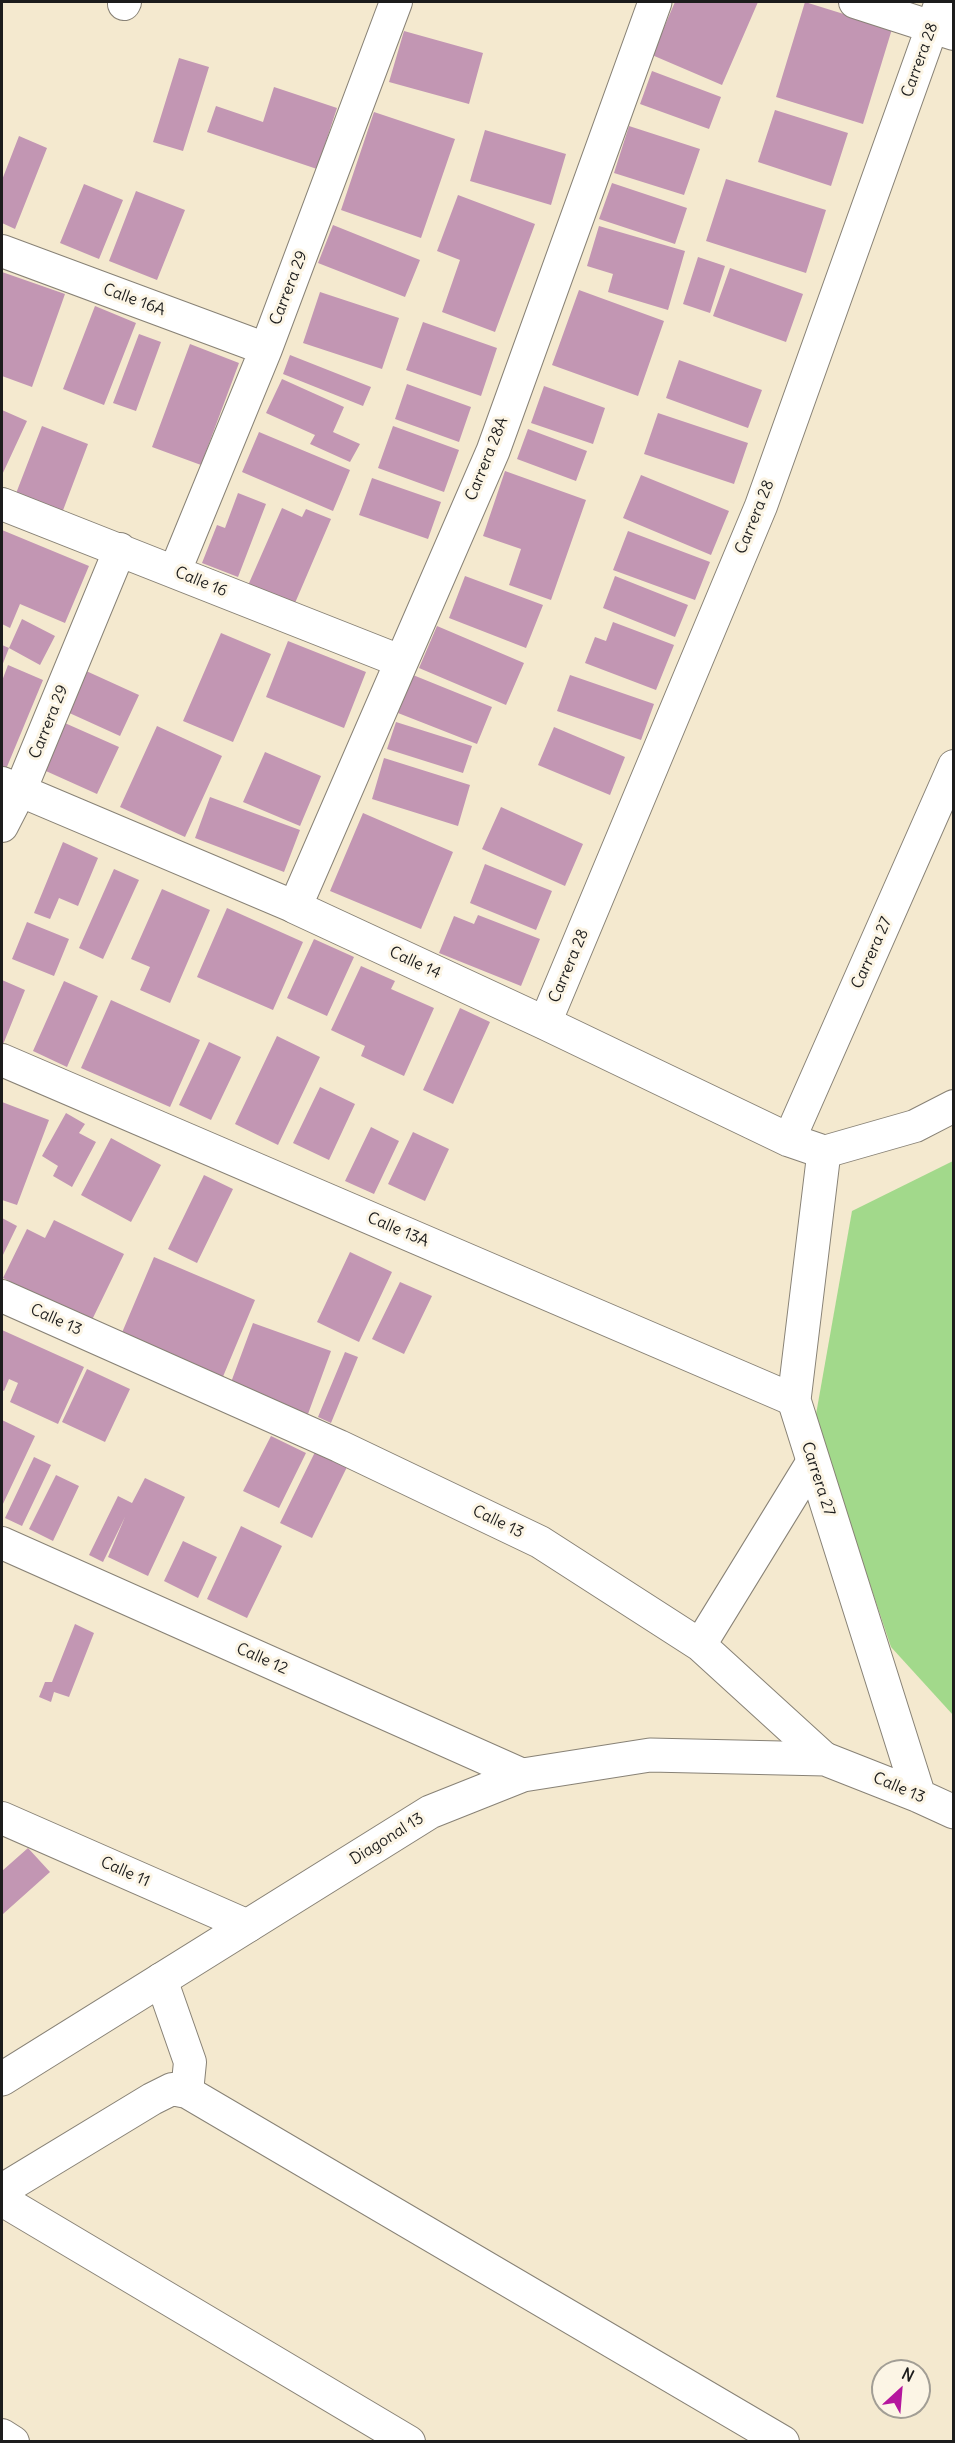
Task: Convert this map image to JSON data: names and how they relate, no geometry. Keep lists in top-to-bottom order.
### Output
{
  "streets": {
    "street": [
      "Carrera 28",
      "Carrera 29",
      "Calle 16A",
      "Carrera 28A",
      "Calle 16",
      "Carrera 27",
      "Calle 14",
      "Calle 13A",
      "Calle 13",
      "Calle 12",
      "Diagonal 13",
      "Calle 11"
    ]
  },
  "crossings": [
    ["Carrera 28", "Calle 14"],
    ["Carrera 29", "Calle 16A"],
    ["Carrera 29", "Calle 16"],
    ["Carrera 29", "Calle 14"],
    ["Carrera 28A", "Calle 16"],
    ["Carrera 28A", "Calle 14"],
    ["Carrera 27", "Calle 14"],
    ["Carrera 27", "Calle 13A"],
    ["Carrera 27", "Calle 13"],
    ["Calle 13", "Diagonal 13"],
    ["Calle 12", "Diagonal 13"],
    ["Diagonal 13", "Calle 11"]
  ],
  "north": "top right"
}
